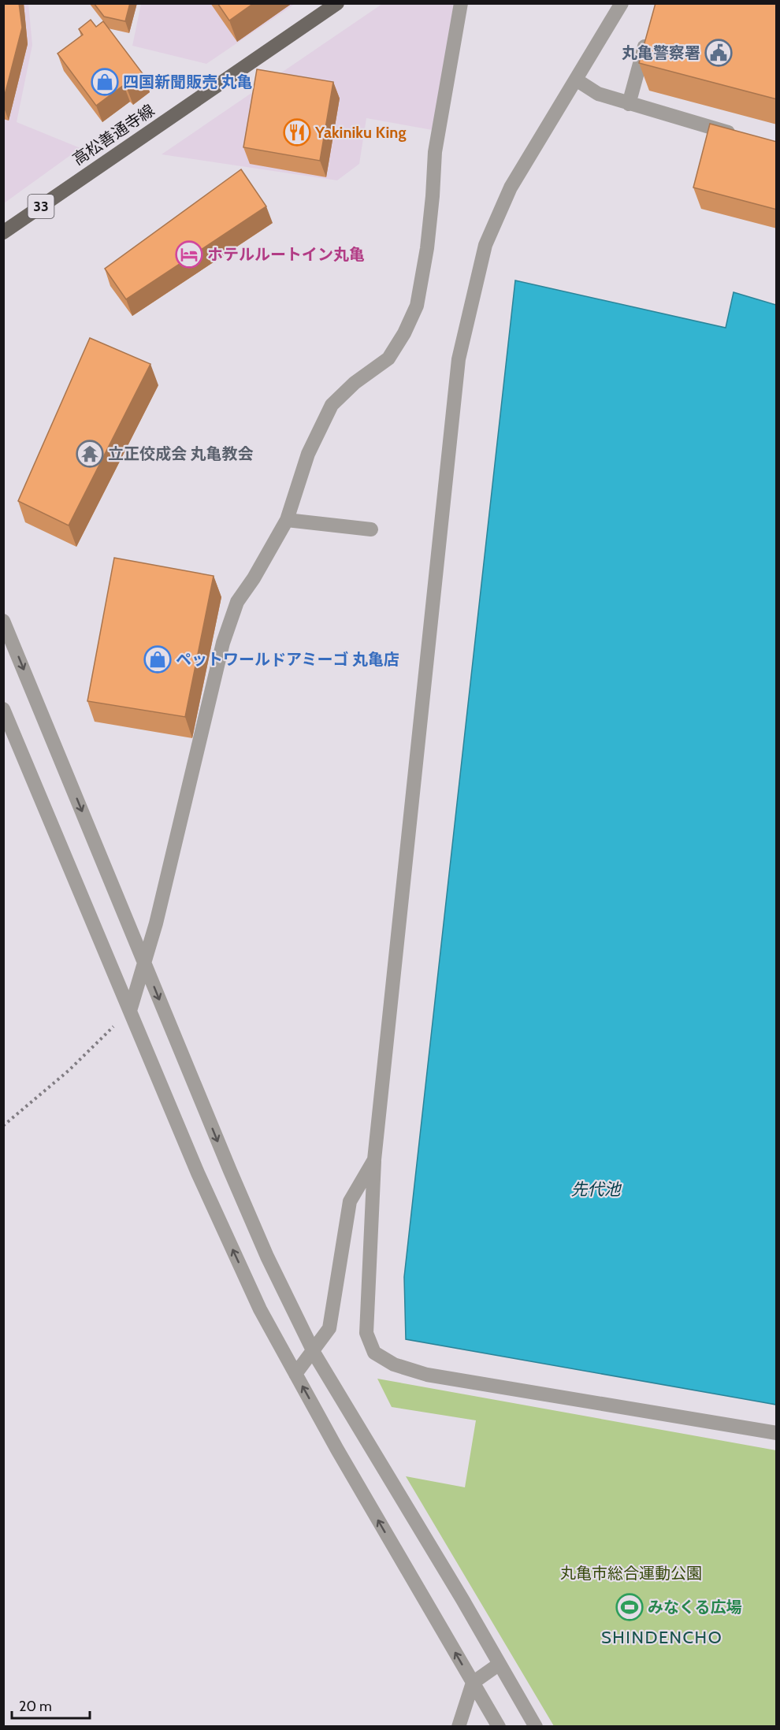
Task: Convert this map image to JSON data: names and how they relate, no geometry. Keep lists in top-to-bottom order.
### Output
{
  "streets": {
    "main road": ["高松善通寺線", "33"]
  },
  "districts": ["SHINDENCHO"],
  "water": ["先代池"],
  "parks": ["丸亀市総合運動公園"],
  "places": {
    "public building": ["丸亀警察署"],
    "shop": ["四国新聞販売 丸亀", "ペットワールドアミーゴ 丸亀店"],
    "restaurant": ["Yakiniku King"],
    "hotel": ["ホテルルートイン丸亀"],
    "temple": ["立正佼成会 丸亀教会"],
    "sports": ["みなくる広場"]
  },
  "scale_bar": "20 m"
}
